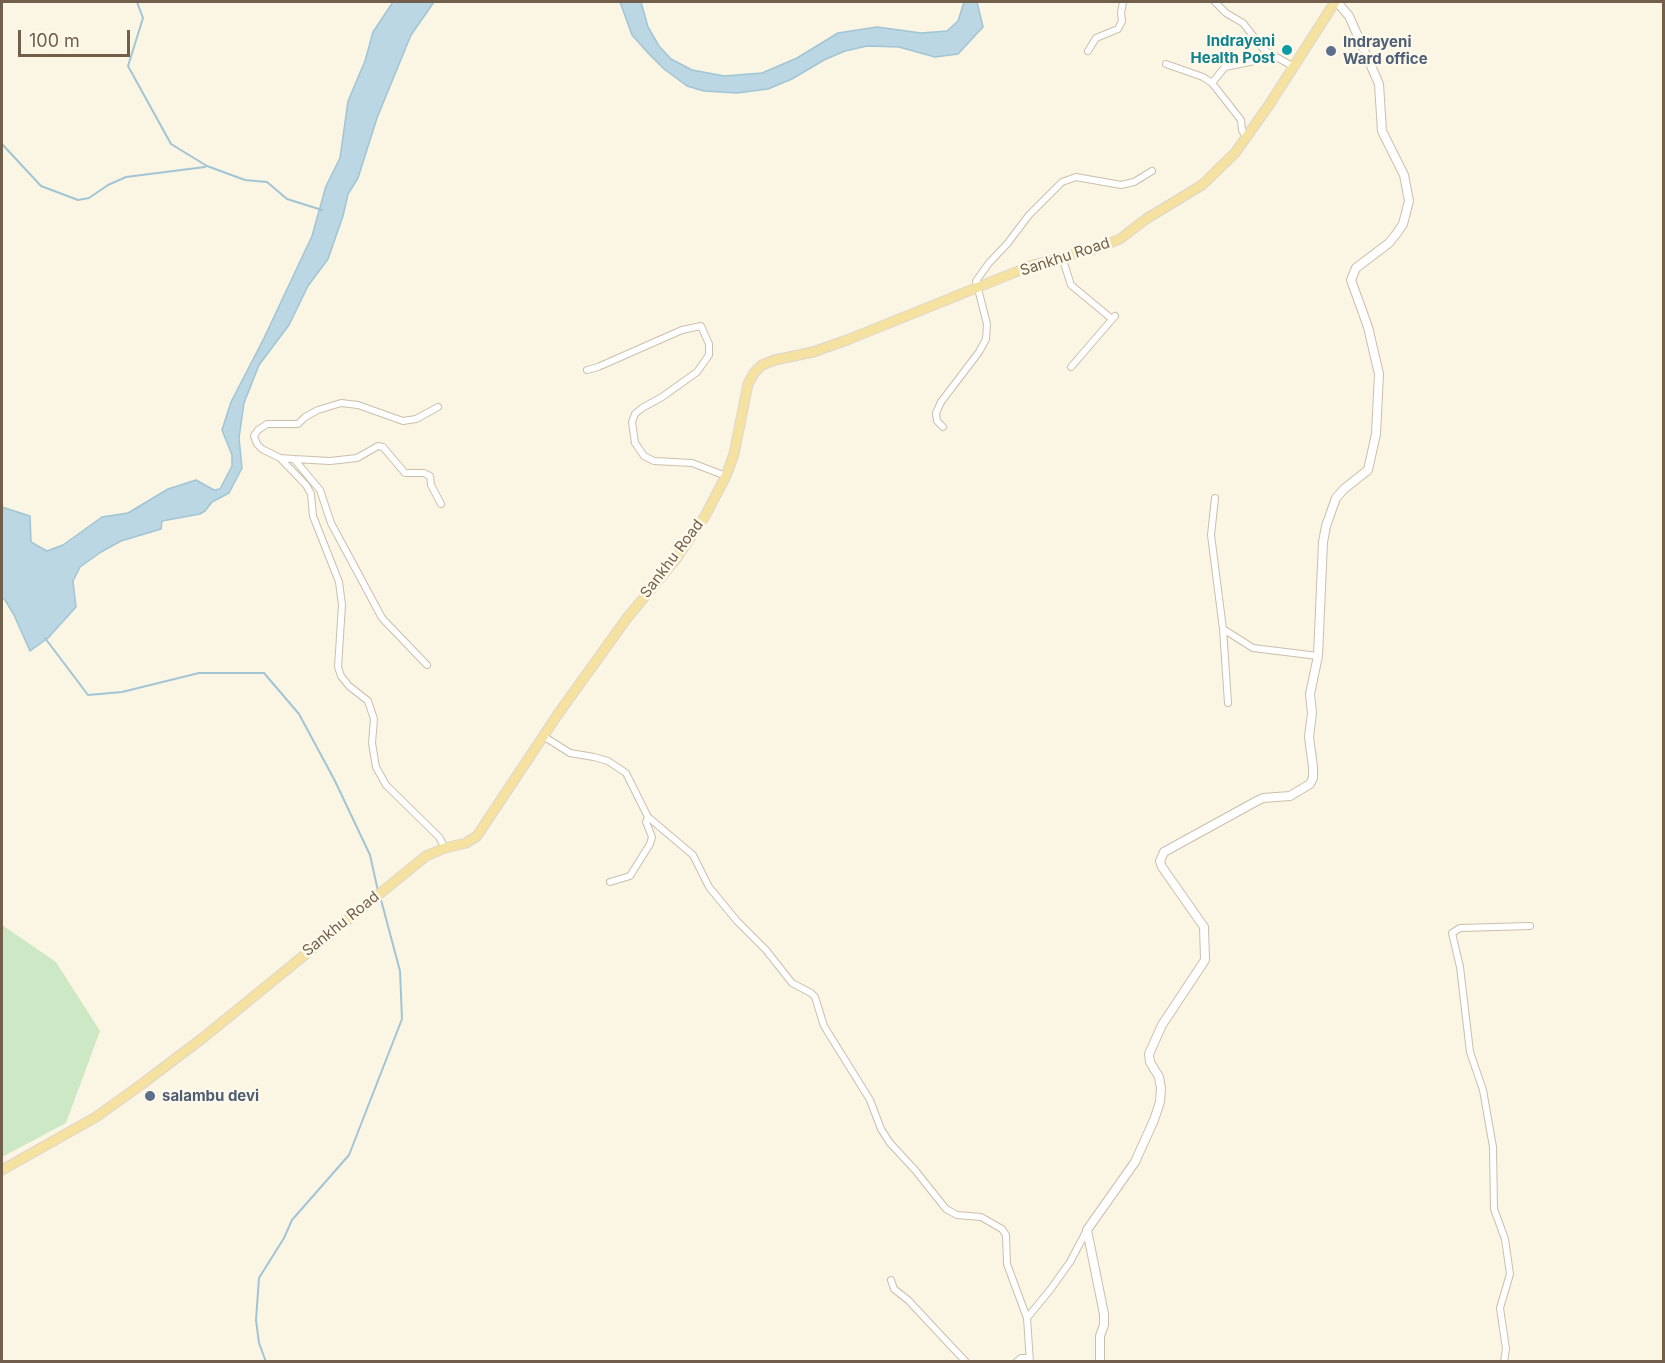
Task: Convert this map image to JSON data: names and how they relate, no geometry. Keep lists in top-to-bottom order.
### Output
{
  "streets": {
    "main road": ["Sankhu Road"]
  },
  "places": ["Indrayeni Health Post", "Indrayeni Ward office", "salambu devi"],
  "scale_bar": "100 m"
}
